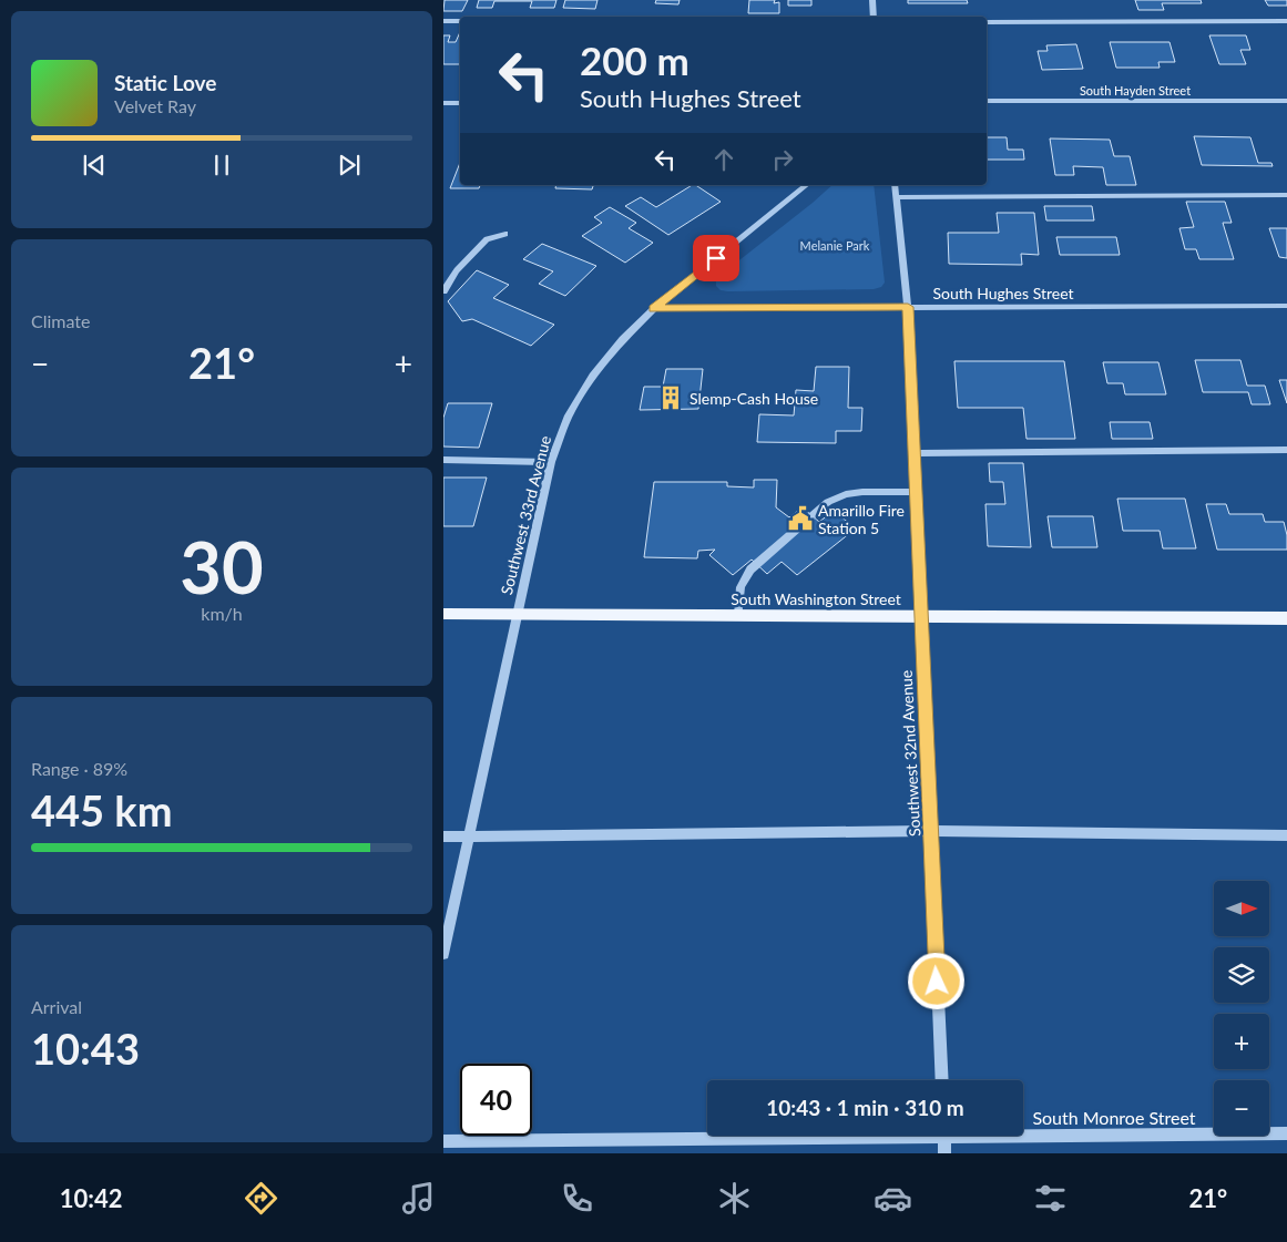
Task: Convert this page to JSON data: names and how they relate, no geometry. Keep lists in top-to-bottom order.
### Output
{
  "streets": {
    "main road": ["South Washington Street"],
    "street": [
      "South Hayden Street",
      "South Hughes Street",
      "Southwest 33rd Avenue",
      "Southwest 32nd Avenue",
      "South Monroe Street"
    ]
  },
  "crossings": [
    ["South Hughes Street", "Southwest 33rd Avenue"],
    ["South Hughes Street", "Southwest 32nd Avenue"],
    ["Southwest 33rd Avenue", "South Washington Street"],
    ["South Washington Street", "Southwest 32nd Avenue"]
  ],
  "parks": ["Melanie Park"],
  "places": {
    "building": ["Slemp-Cash House"],
    "public building": ["Amarillo Fire Station 5"]
  },
  "north": "right",
  "page": {
    "turn": ["200 m", "South Hughes Street"],
    "song": ["Static Love", "Velvet Ray"],
    "tile": [
      "Climate",
      ["30", "km/h"],
      ["Range · 89%", "445 km"],
      ["Arrival", "10:43"]
    ],
    "heat": ["−", "21°", "+"],
    "map_buttons": ["+", "−"],
    "limit": "40",
    "trip": "10:43 · 1 min · 310 m",
    "tabs": ["10:42", "21°"]
  }
}
